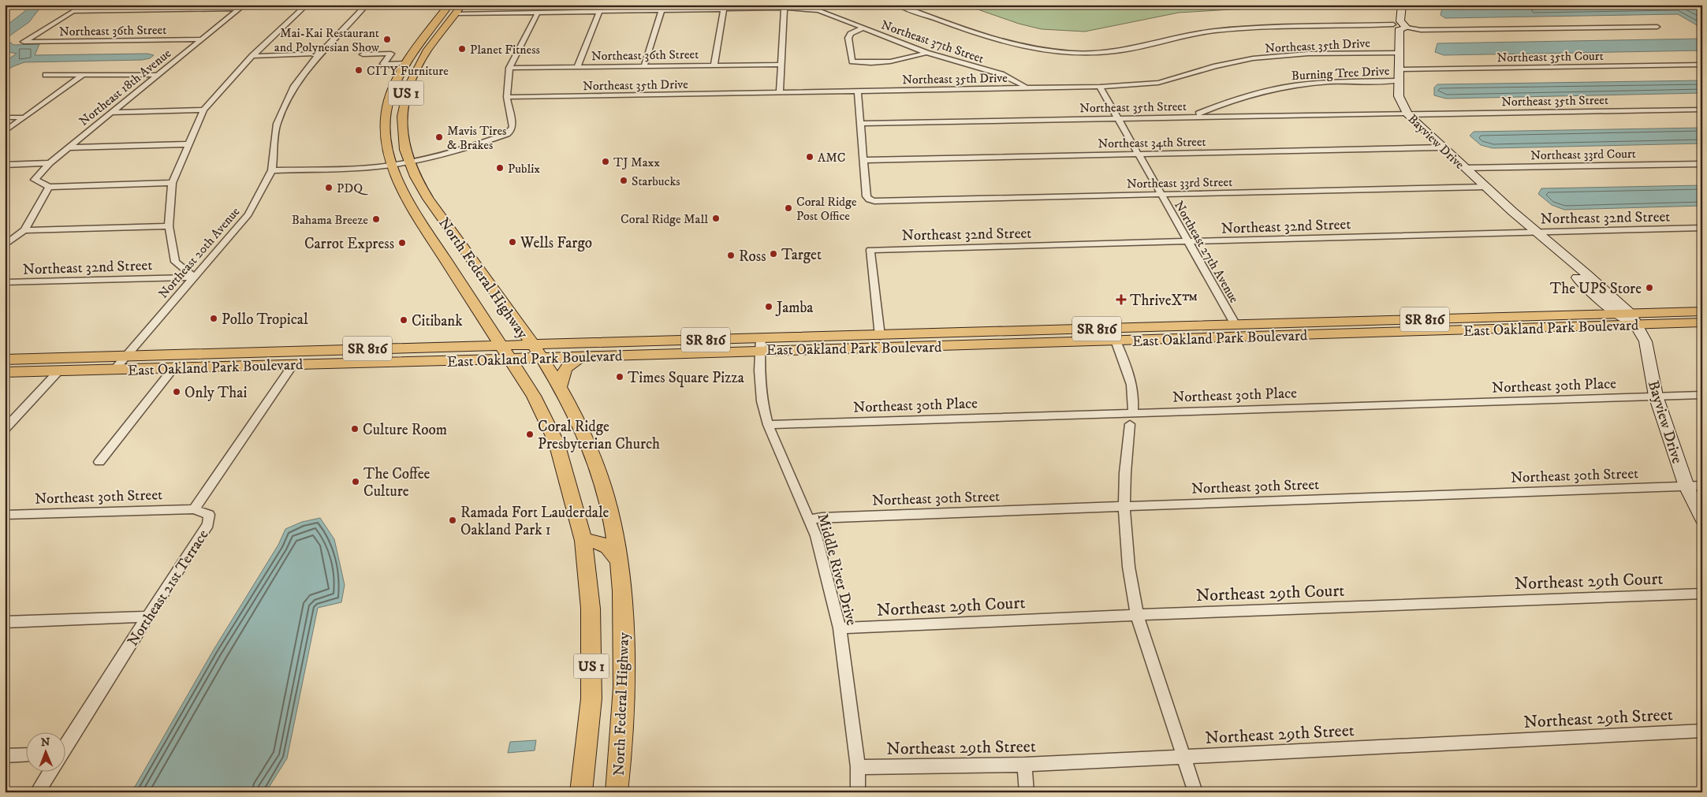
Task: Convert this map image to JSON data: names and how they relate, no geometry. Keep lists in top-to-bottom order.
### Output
{
  "streets": {
    "main road": [
      "US 1",
      "North Federal Highway",
      "SR 816",
      "East Oakland Park Boulevard"
    ],
    "street": [
      "Northeast 36th Street",
      "Northeast 37th Street",
      "Northeast 35th Drive",
      "Northeast 35th Court",
      "Burning Tree Drive",
      "Northeast 18th Avenue",
      "Northeast 35th Street",
      "Bayview Drive",
      "Northeast 34th Street",
      "Northeast 33rd Court",
      "Northeast 33rd Street",
      "Northeast 32nd Street",
      "Northeast 27th Avenue",
      "Northeast 20th Avenue",
      "Northeast 30th Place",
      "Northeast 30th Street",
      "Middle River Drive",
      "Northeast 29th Court",
      "Northeast 21st Terrace",
      "Northeast 29th Street"
    ]
  },
  "crossings": [
    ["Northeast 36th Street", "Northeast 18th Avenue"],
    ["Northeast 37th Street", "Northeast 35th Drive"],
    ["Northeast 37th Street", "North Federal Highway"],
    ["Northeast 35th Drive", "Bayview Drive"],
    ["Northeast 35th Drive", "Northeast 27th Avenue"],
    ["Northeast 35th Court", "Bayview Drive"],
    ["Burning Tree Drive", "Northeast 35th Street"],
    ["Burning Tree Drive", "Bayview Drive"],
    ["Northeast 35th Street", "Bayview Drive"],
    ["Northeast 35th Street", "Northeast 27th Avenue"],
    ["Bayview Drive", "Northeast 34th Street"],
    ["Bayview Drive", "Northeast 33rd Court"],
    ["Bayview Drive", "Northeast 33rd Street"],
    ["Bayview Drive", "Northeast 32nd Street"],
    ["Bayview Drive", "East Oakland Park Boulevard"],
    ["Bayview Drive", "Northeast 30th Place"],
    ["Bayview Drive", "Northeast 30th Street"],
    ["Northeast 34th Street", "Northeast 33rd Street"],
    ["Northeast 34th Street", "Northeast 27th Avenue"],
    ["Northeast 33rd Street", "Northeast 27th Avenue"],
    ["Northeast 32nd Street", "Northeast 27th Avenue"],
    ["Northeast 32nd Street", "Northeast 20th Avenue"],
    ["Northeast 32nd Street", "East Oakland Park Boulevard"],
    ["Northeast 27th Avenue", "East Oakland Park Boulevard"],
    ["Northeast 20th Avenue", "East Oakland Park Boulevard"],
    ["North Federal Highway", "East Oakland Park Boulevard"],
    ["East Oakland Park Boulevard", "Middle River Drive"],
    ["East Oakland Park Boulevard", "Northeast 21st Terrace"],
    ["Northeast 30th Place", "Middle River Drive"],
    ["Northeast 30th Street", "Middle River Drive"],
    ["Northeast 30th Street", "Northeast 21st Terrace"],
    ["Middle River Drive", "Northeast 29th Court"],
    ["Middle River Drive", "Northeast 29th Street"]
  ],
  "places": {
    "other": [
      "Mai-Kai Restaurant and Polynesian Show",
      "Planet Fitness",
      "CITY Furniture",
      "Mavis Tires & Brakes",
      "AMC",
      "TJ Maxx",
      "Publix",
      "Starbucks",
      "PDQ",
      "Coral Ridge Post Office",
      "Coral Ridge Mall",
      "Bahama Breeze",
      "Wells Fargo",
      "Carrot Express",
      "Target",
      "Ross",
      "The UPS Store",
      "Jamba",
      "Pollo Tropical",
      "Citibank",
      "Times Square Pizza",
      "Only Thai",
      "Culture Room",
      "Coral Ridge Presbyterian Church",
      "The Coffee Culture",
      "Ramada Fort Lauderdale Oakland Park 1"
    ],
    "health": ["ThriveX™"]
  },
  "north": "top"
}
